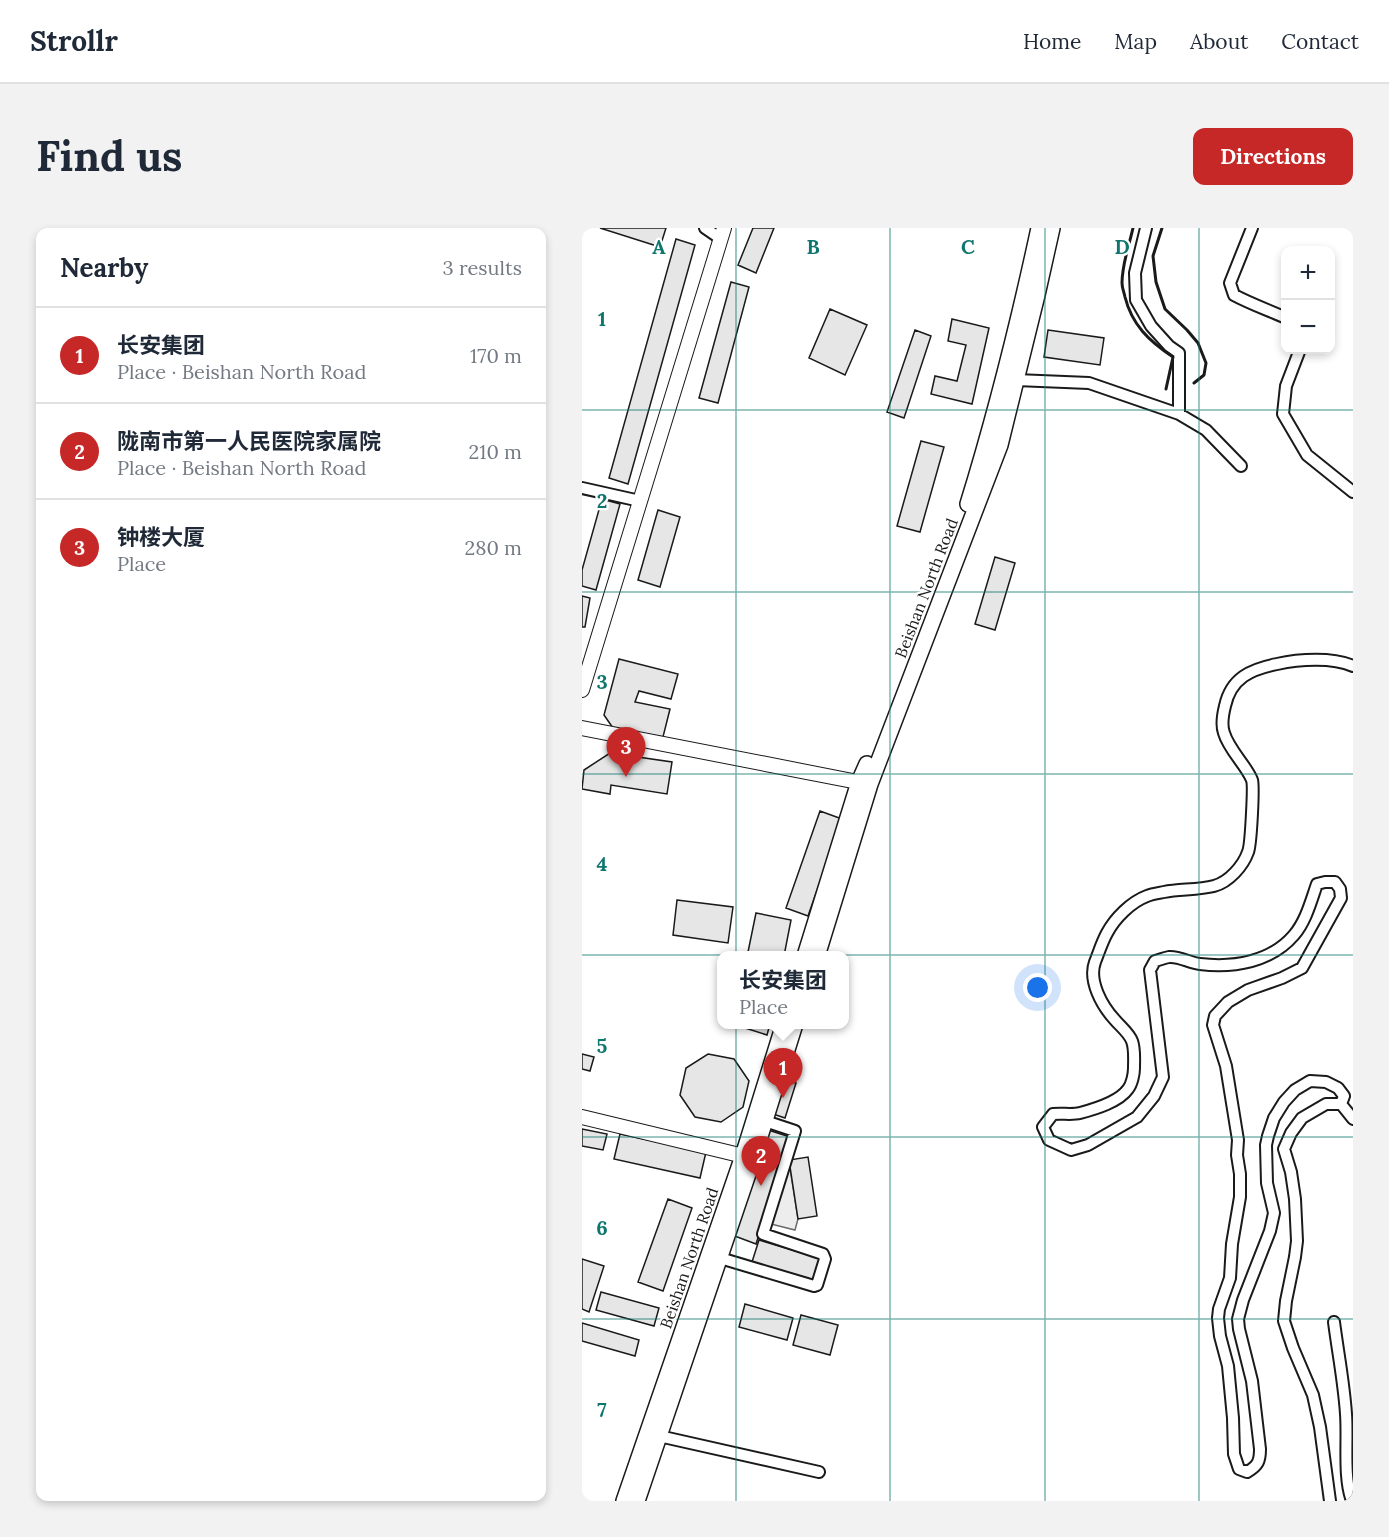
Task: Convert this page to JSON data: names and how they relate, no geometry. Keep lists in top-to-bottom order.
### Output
{
  "streets": {
    "main road": ["Beishan North Road"]
  },
  "page": {
    "header": "Strollr",
    "nav": [
      "Home",
      "Map",
      "About",
      "Contact"
    ],
    "buttons": "Directions",
    "title": "Find us",
    "heading": ["Nearby", "3 results"],
    "map_buttons": ["+", "−"],
    "list": [
      {
        "mark": "1",
        "name": "长安集团",
        "note": "Place · Beishan North Road",
        "value": "170 m"
      },
      {
        "mark": "2",
        "name": "陇南市第一人民医院家属院",
        "note": "Place · Beishan North Road",
        "value": "210 m"
      },
      {
        "mark": "3",
        "name": "钟楼大厦",
        "note": "Place",
        "value": "280 m"
      }
    ],
    "pins": ["3", "1", "2"],
    "popup": ["长安集团", "Place"]
  },
  "grid": {
    "columns": [
      "A",
      "B",
      "C",
      "D"
    ],
    "rows": [
      "1",
      "2",
      "3",
      "4",
      "5",
      "6",
      "7"
    ]
  }
}
